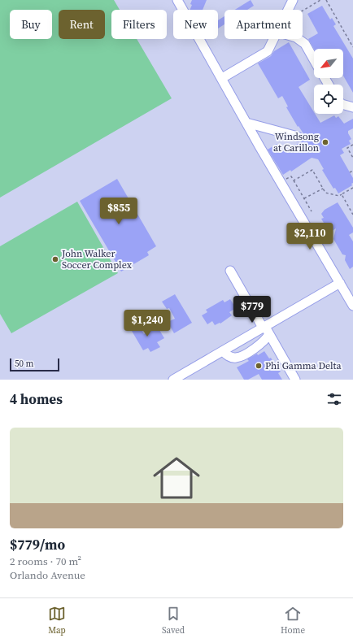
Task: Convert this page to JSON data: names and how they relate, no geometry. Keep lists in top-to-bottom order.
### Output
{
  "places": ["Windsong at Carillon", "John Walker Soccer Complex", "Phi Gamma Delta"],
  "scale_bar": "50 m",
  "north": "bottom left",
  "page": {
    "chip": [
      "Buy",
      "Rent",
      "Filters",
      "New",
      "Apartment"
    ],
    "price": [
      "$855",
      "$2,110",
      "$779",
      "$1,240"
    ],
    "scale": "50 m",
    "heading": "4 homes",
    "list": [
      {
        "name": "$779/mo",
        "note": "2 rooms · 70 m² · Orlando Avenue"
      }
    ],
    "tabs": ["Map", "Saved", "Home"]
  }
}
